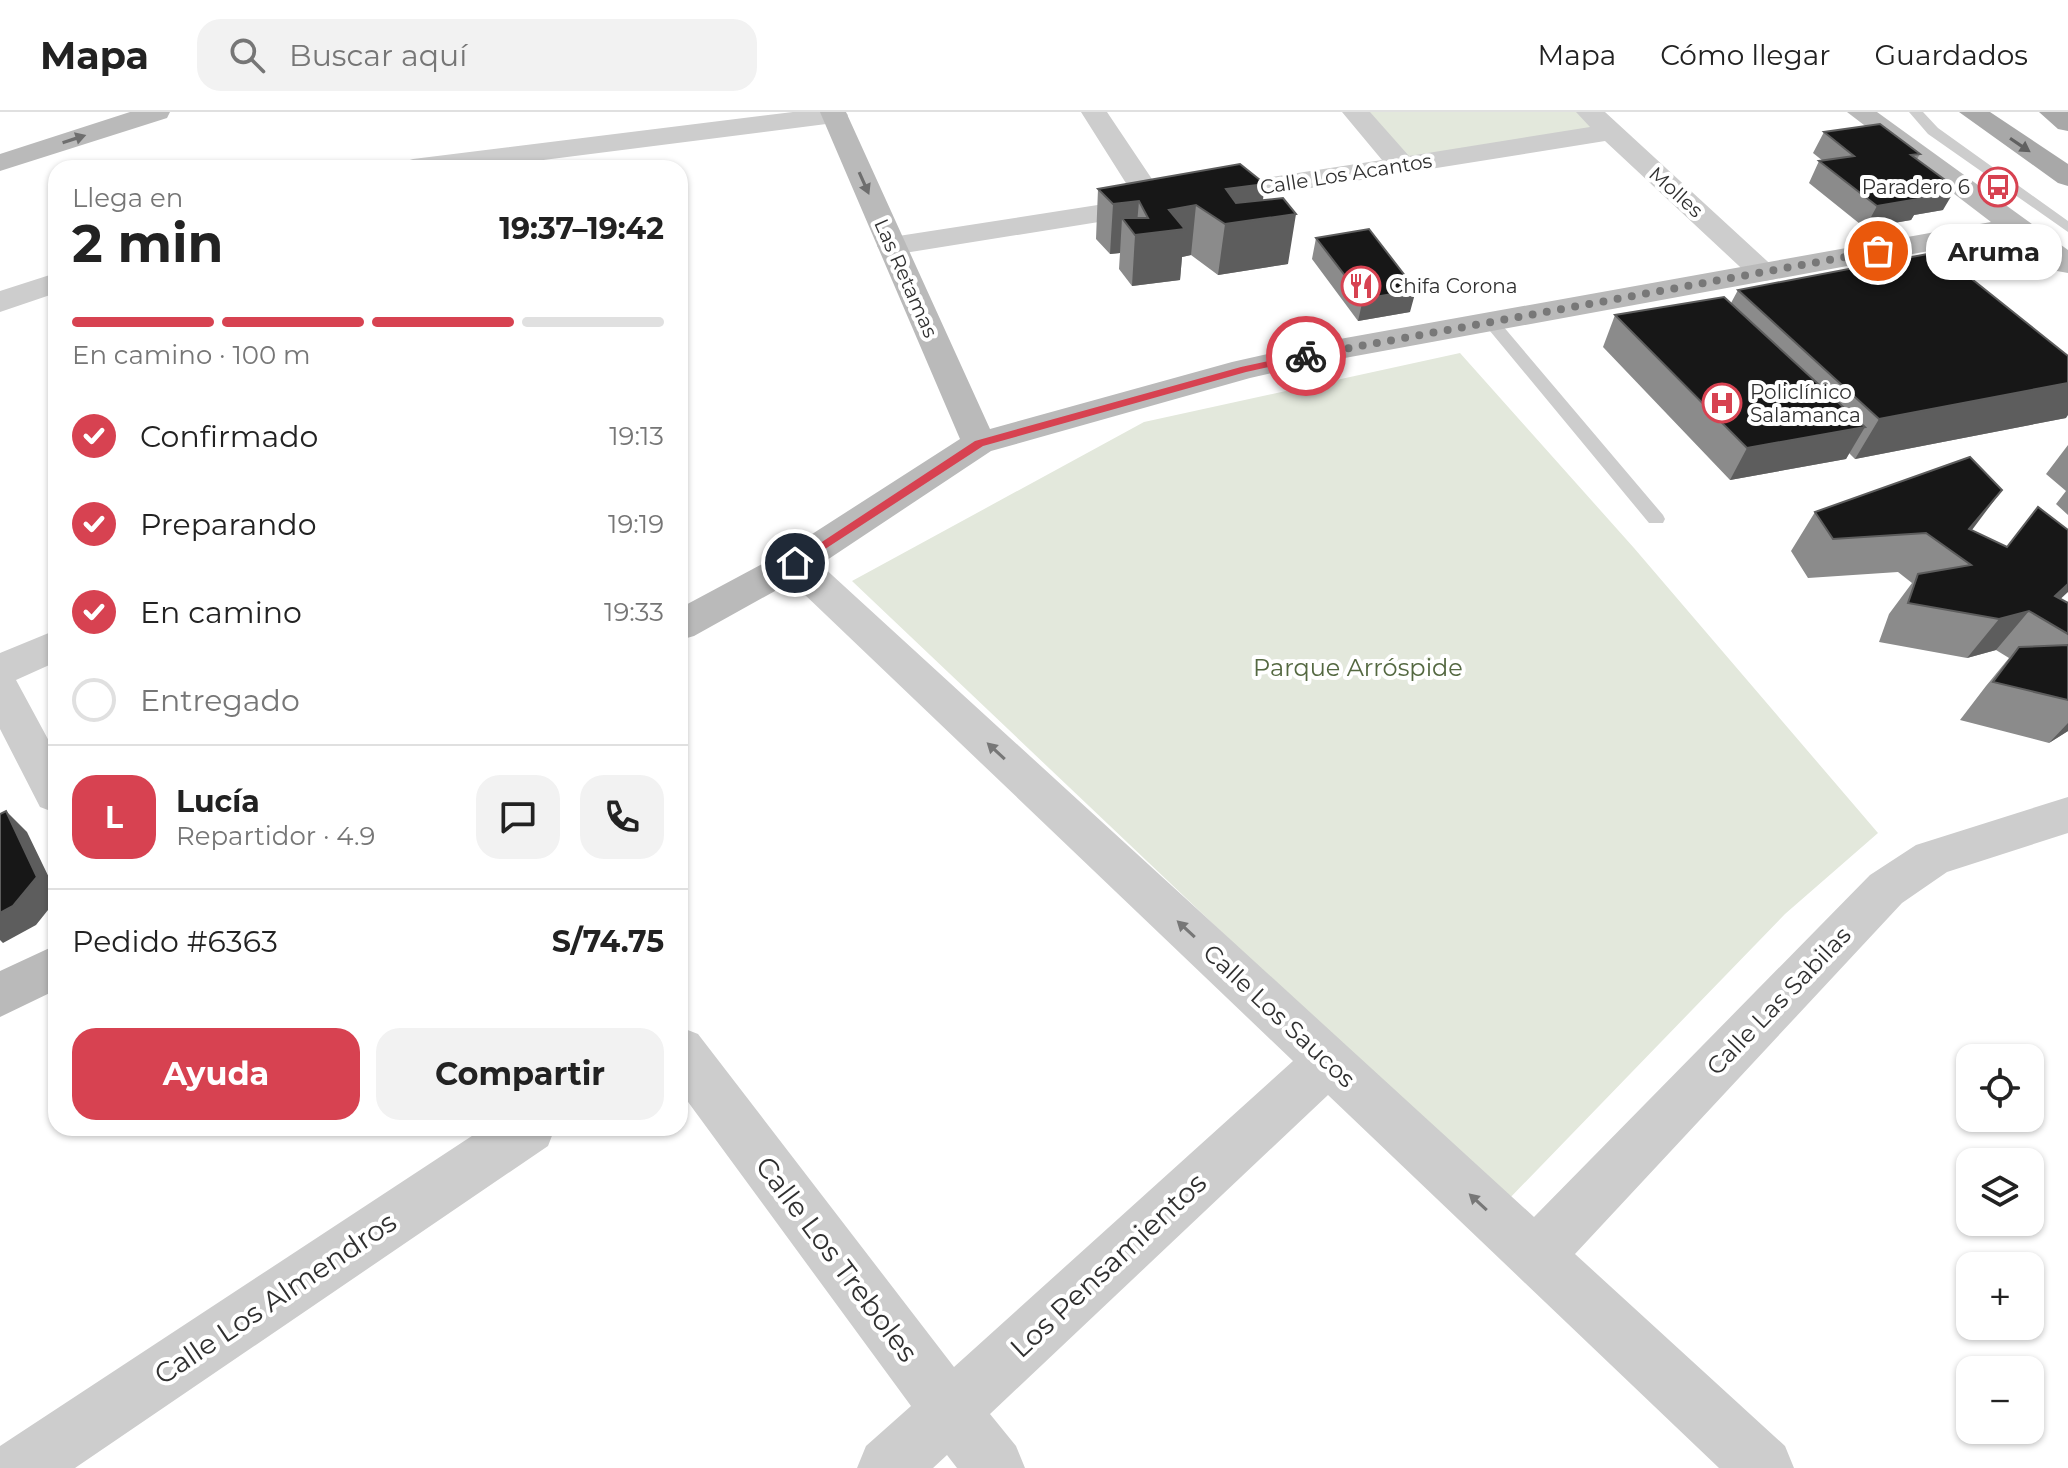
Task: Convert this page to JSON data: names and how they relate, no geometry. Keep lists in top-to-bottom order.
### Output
{
  "streets": {
    "street": [
      "Calle Los Acantos",
      "Molles",
      "Las Retamas",
      "Calle Las Sabilas",
      "Calle Los Saucos",
      "Calle Los Treboles",
      "Los Pensamientos",
      "Calle Los Almendros"
    ]
  },
  "crossings": [
    ["Calle Los Acantos", "Molles"],
    ["Calle Los Acantos", "Las Retamas"],
    ["Calle Las Sabilas", "Calle Los Saucos"],
    ["Calle Los Saucos", "Los Pensamientos"],
    ["Calle Los Treboles", "Los Pensamientos"]
  ],
  "one_way": ["Las Retamas", "Calle Los Saucos"],
  "parks": ["Parque Arróspide"],
  "places": {
    "bus stop": ["Paradero 6"],
    "other": ["Aruma"],
    "restaurant": ["Chifa Corona"],
    "hospital": ["Policlínico Salamanca"]
  },
  "page": {
    "header": "Mapa",
    "search": "Buscar aquí",
    "nav": ["Mapa", "Cómo llegar", "Guardados"],
    "heading": ["2 min", "Llega en", "19:37–19:42"],
    "panel": [
      "Lucía",
      "Repartidor · 4.9",
      "Pedido #6363",
      "S/74.75"
    ],
    "bubble": "Aruma",
    "bar": "En camino · 100 m",
    "list": [
      ["Confirmado", "19:13"],
      ["Preparando", "19:19"],
      ["En camino", "19:33"],
      "Entregado"
    ],
    "round": "L",
    "buttons": ["Ayuda", "Compartir"],
    "map_buttons": ["+", "−"]
  }
}
